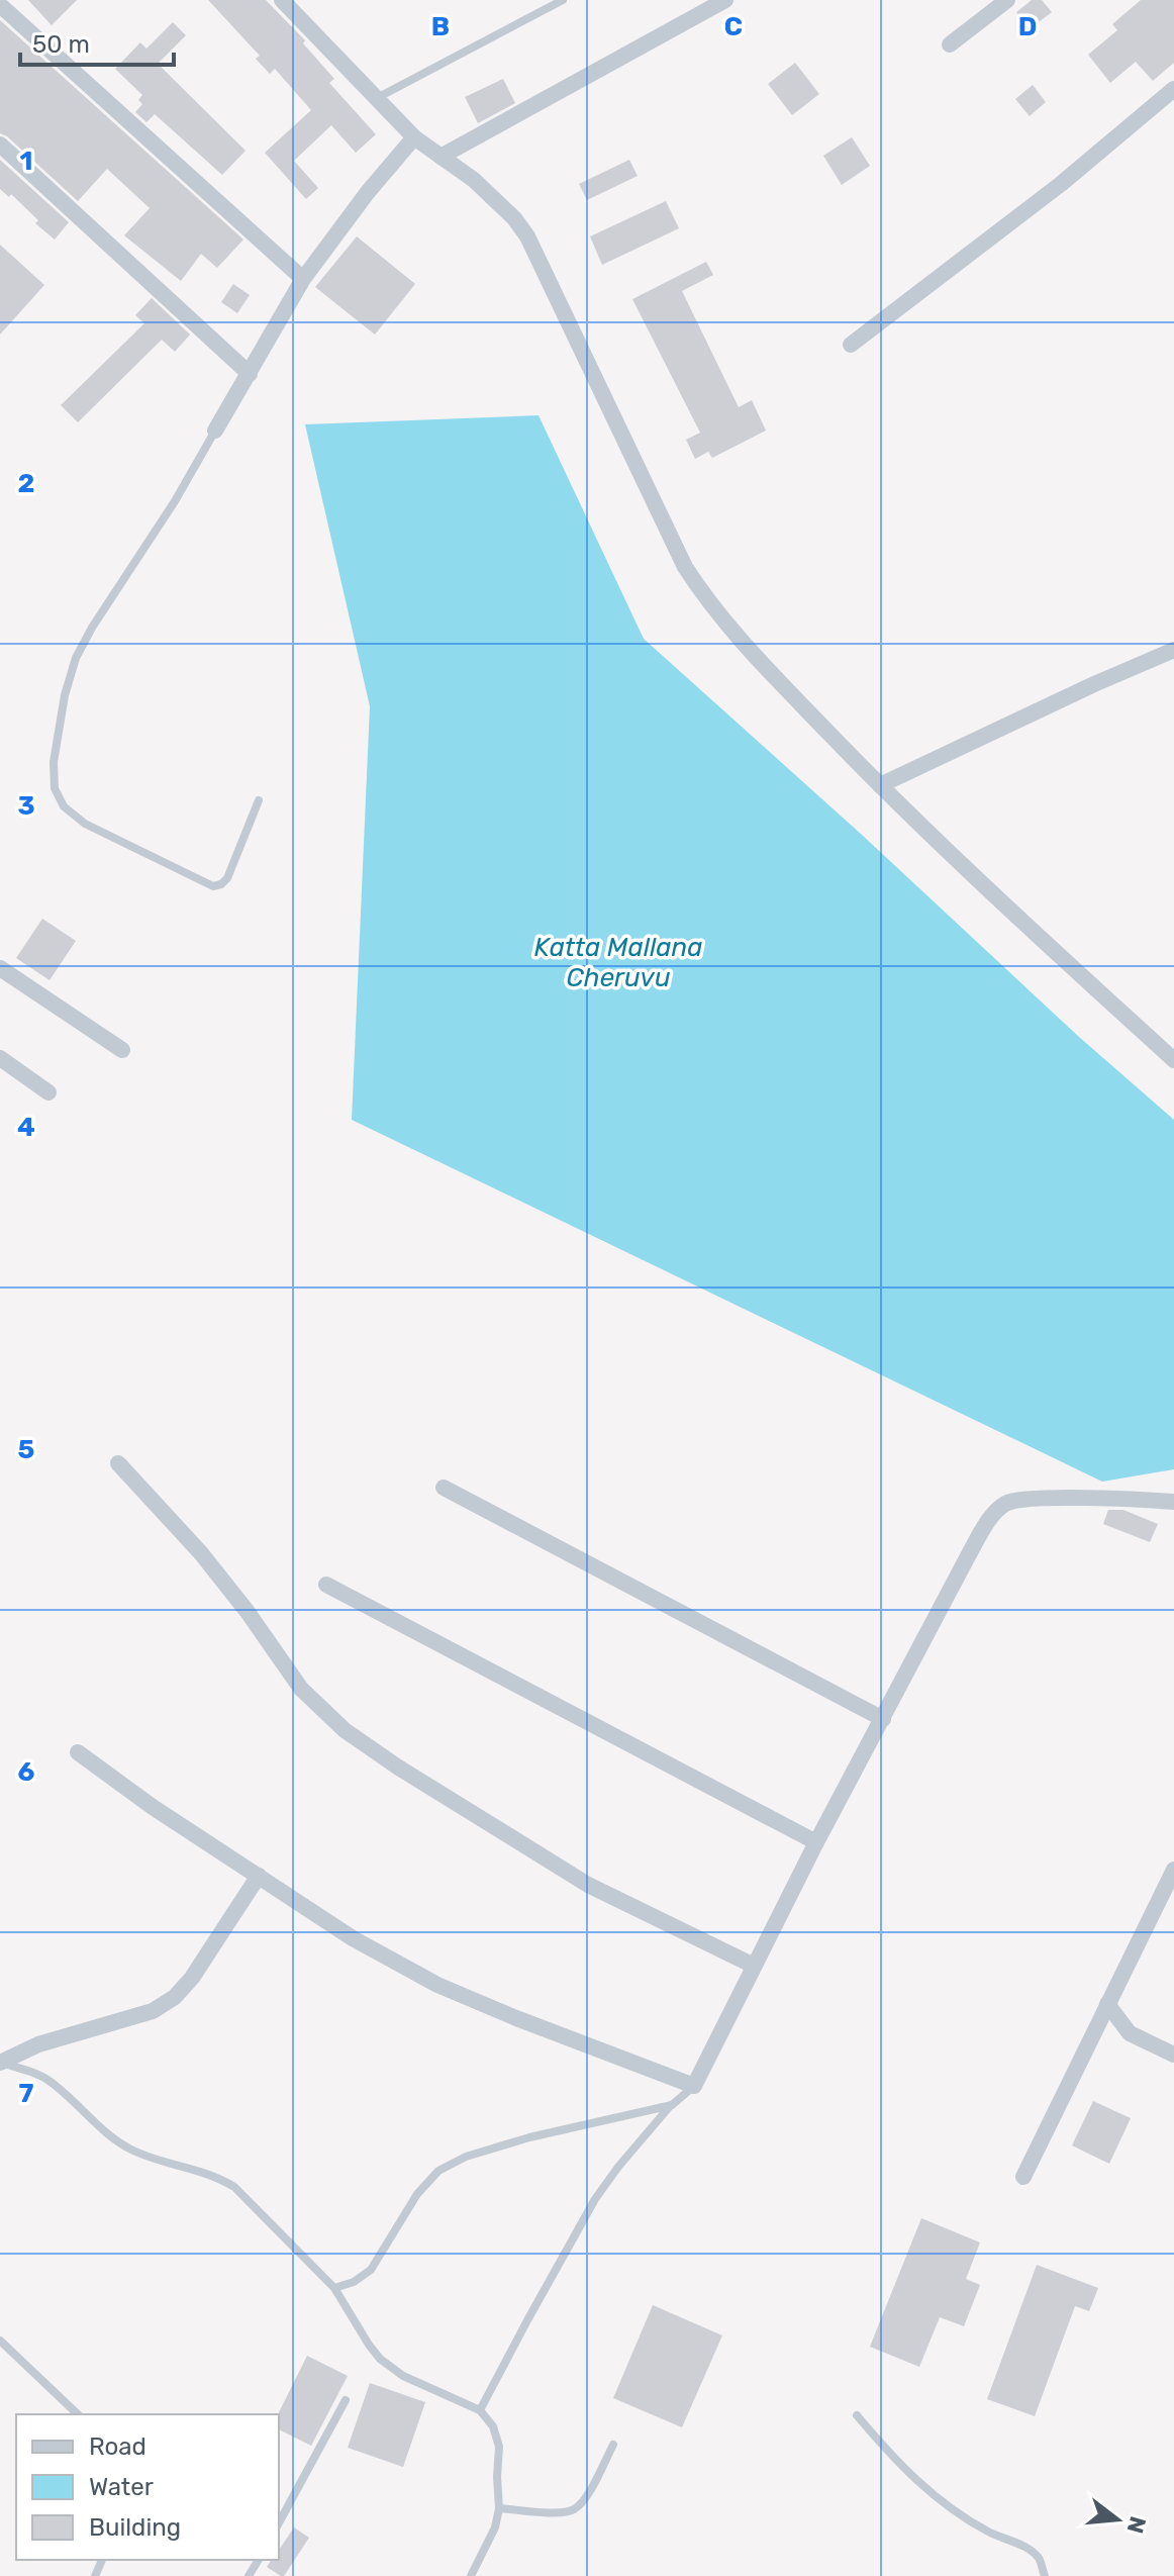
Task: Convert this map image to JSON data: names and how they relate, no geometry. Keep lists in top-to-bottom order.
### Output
{
  "water": ["Katta Mallana Cheruvu"],
  "legend": ["Road", "Water", "Building"],
  "scale_bar": "50 m",
  "north": "right",
  "grid": {
    "columns": ["B", "C", "D"],
    "rows": [
      "1",
      "2",
      "3",
      "4",
      "5",
      "6",
      "7"
    ]
  }
}
